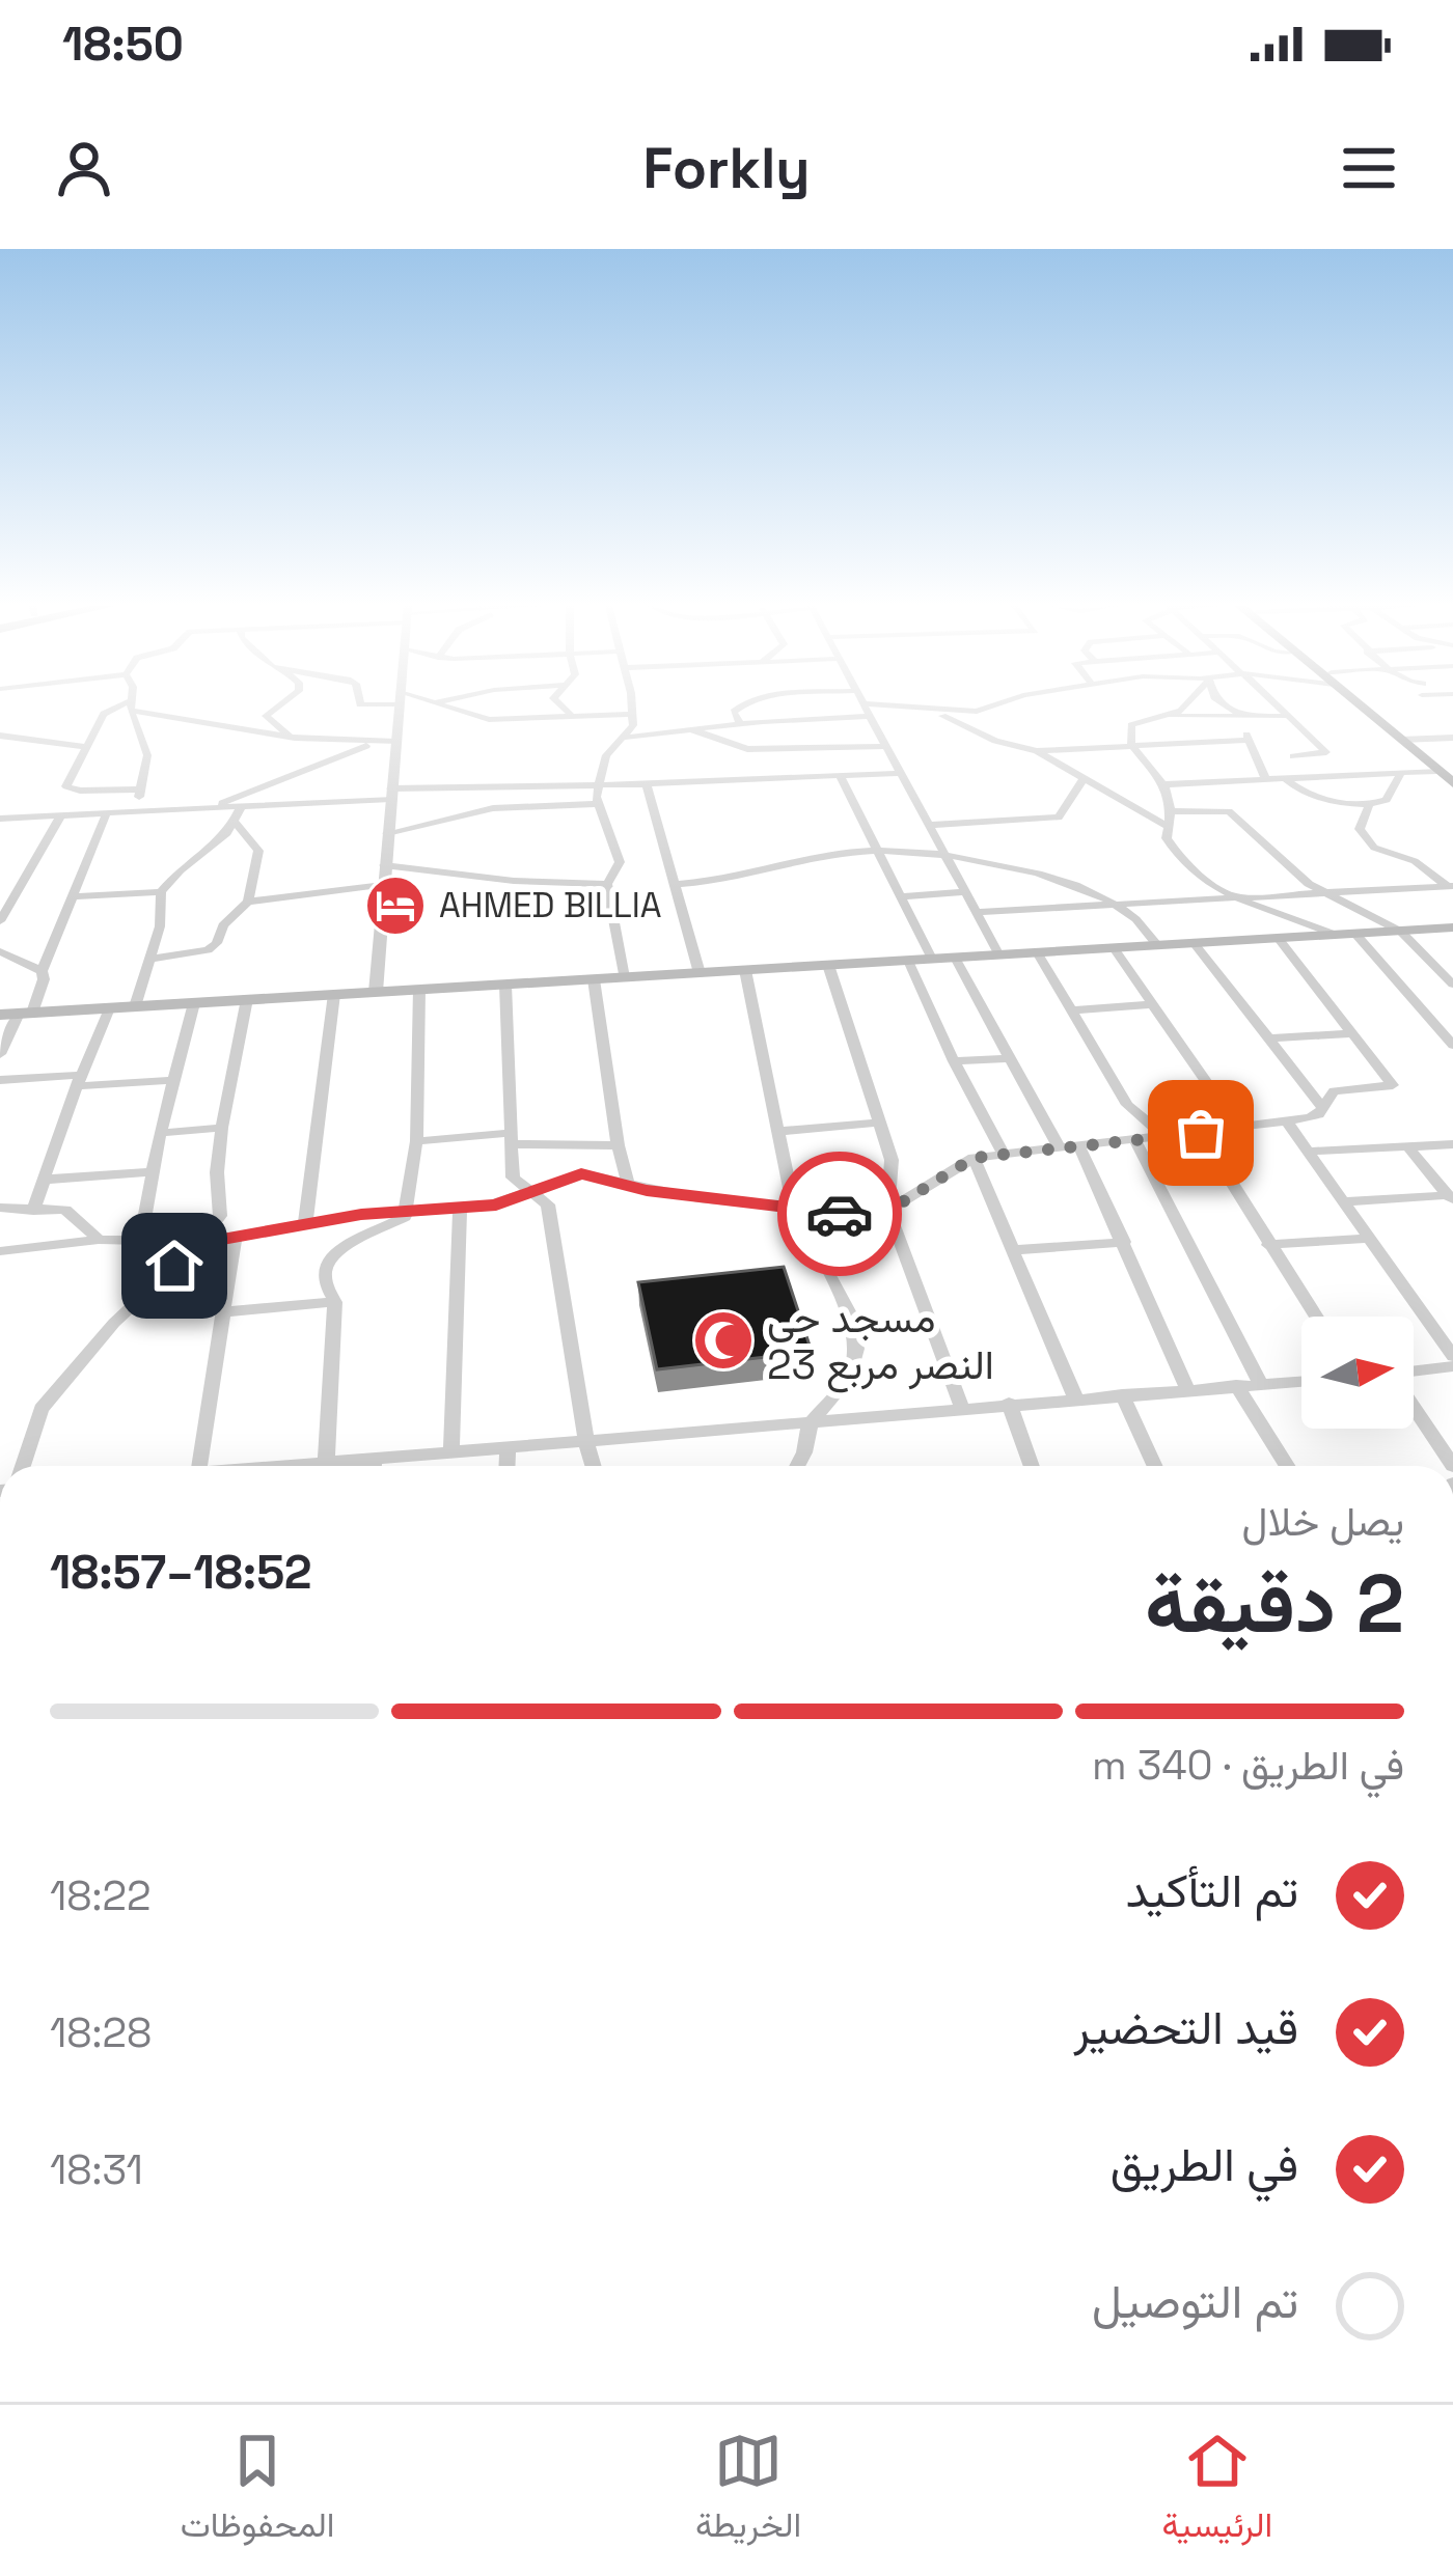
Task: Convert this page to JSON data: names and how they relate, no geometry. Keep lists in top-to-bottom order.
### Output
{
  "places": {
    "hotel": ["AHMED BILLIA"],
    "mosque": ["مسجد حي النصر مربع 23"]
  },
  "north": "right",
  "page": {
    "status": "18:50",
    "header": "Forkly",
    "heading": ["2 دقيقة", "يصل خلال", "18:52–18:57"],
    "bar": "في الطريق · 340 m",
    "list": [
      ["تم التأكيد", "18:22"],
      ["قيد التحضير", "18:28"],
      ["في الطريق", "18:31"],
      "تم التوصيل"
    ],
    "tabs": ["الرئيسية", "الخريطة", "المحفوظات"]
  }
}
